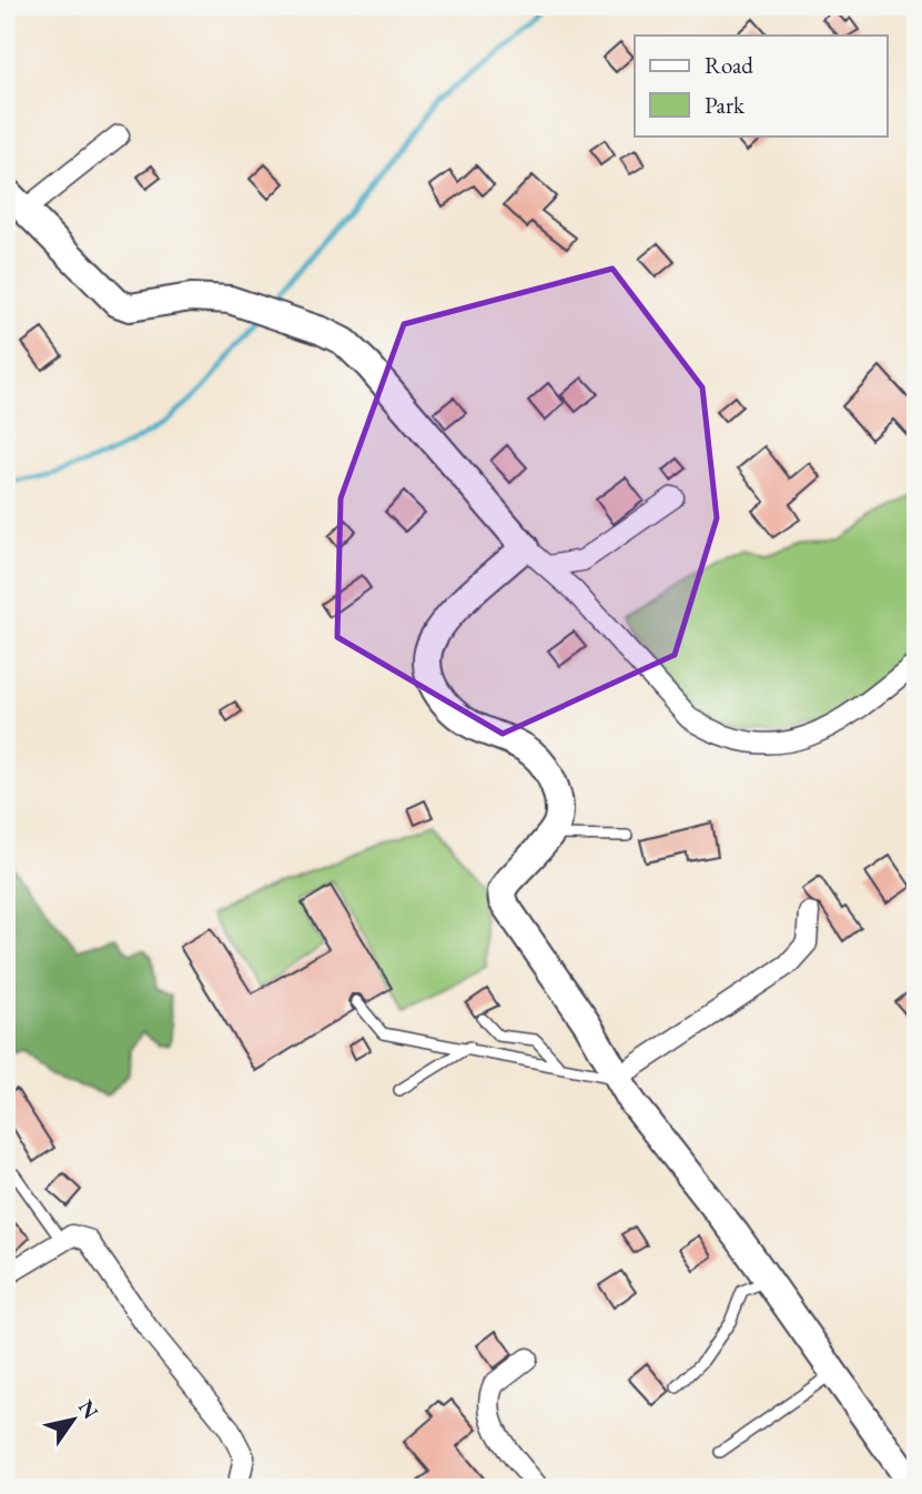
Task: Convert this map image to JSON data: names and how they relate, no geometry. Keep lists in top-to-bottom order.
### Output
{
  "legend": ["Road", "Park"],
  "north": "top right"
}
